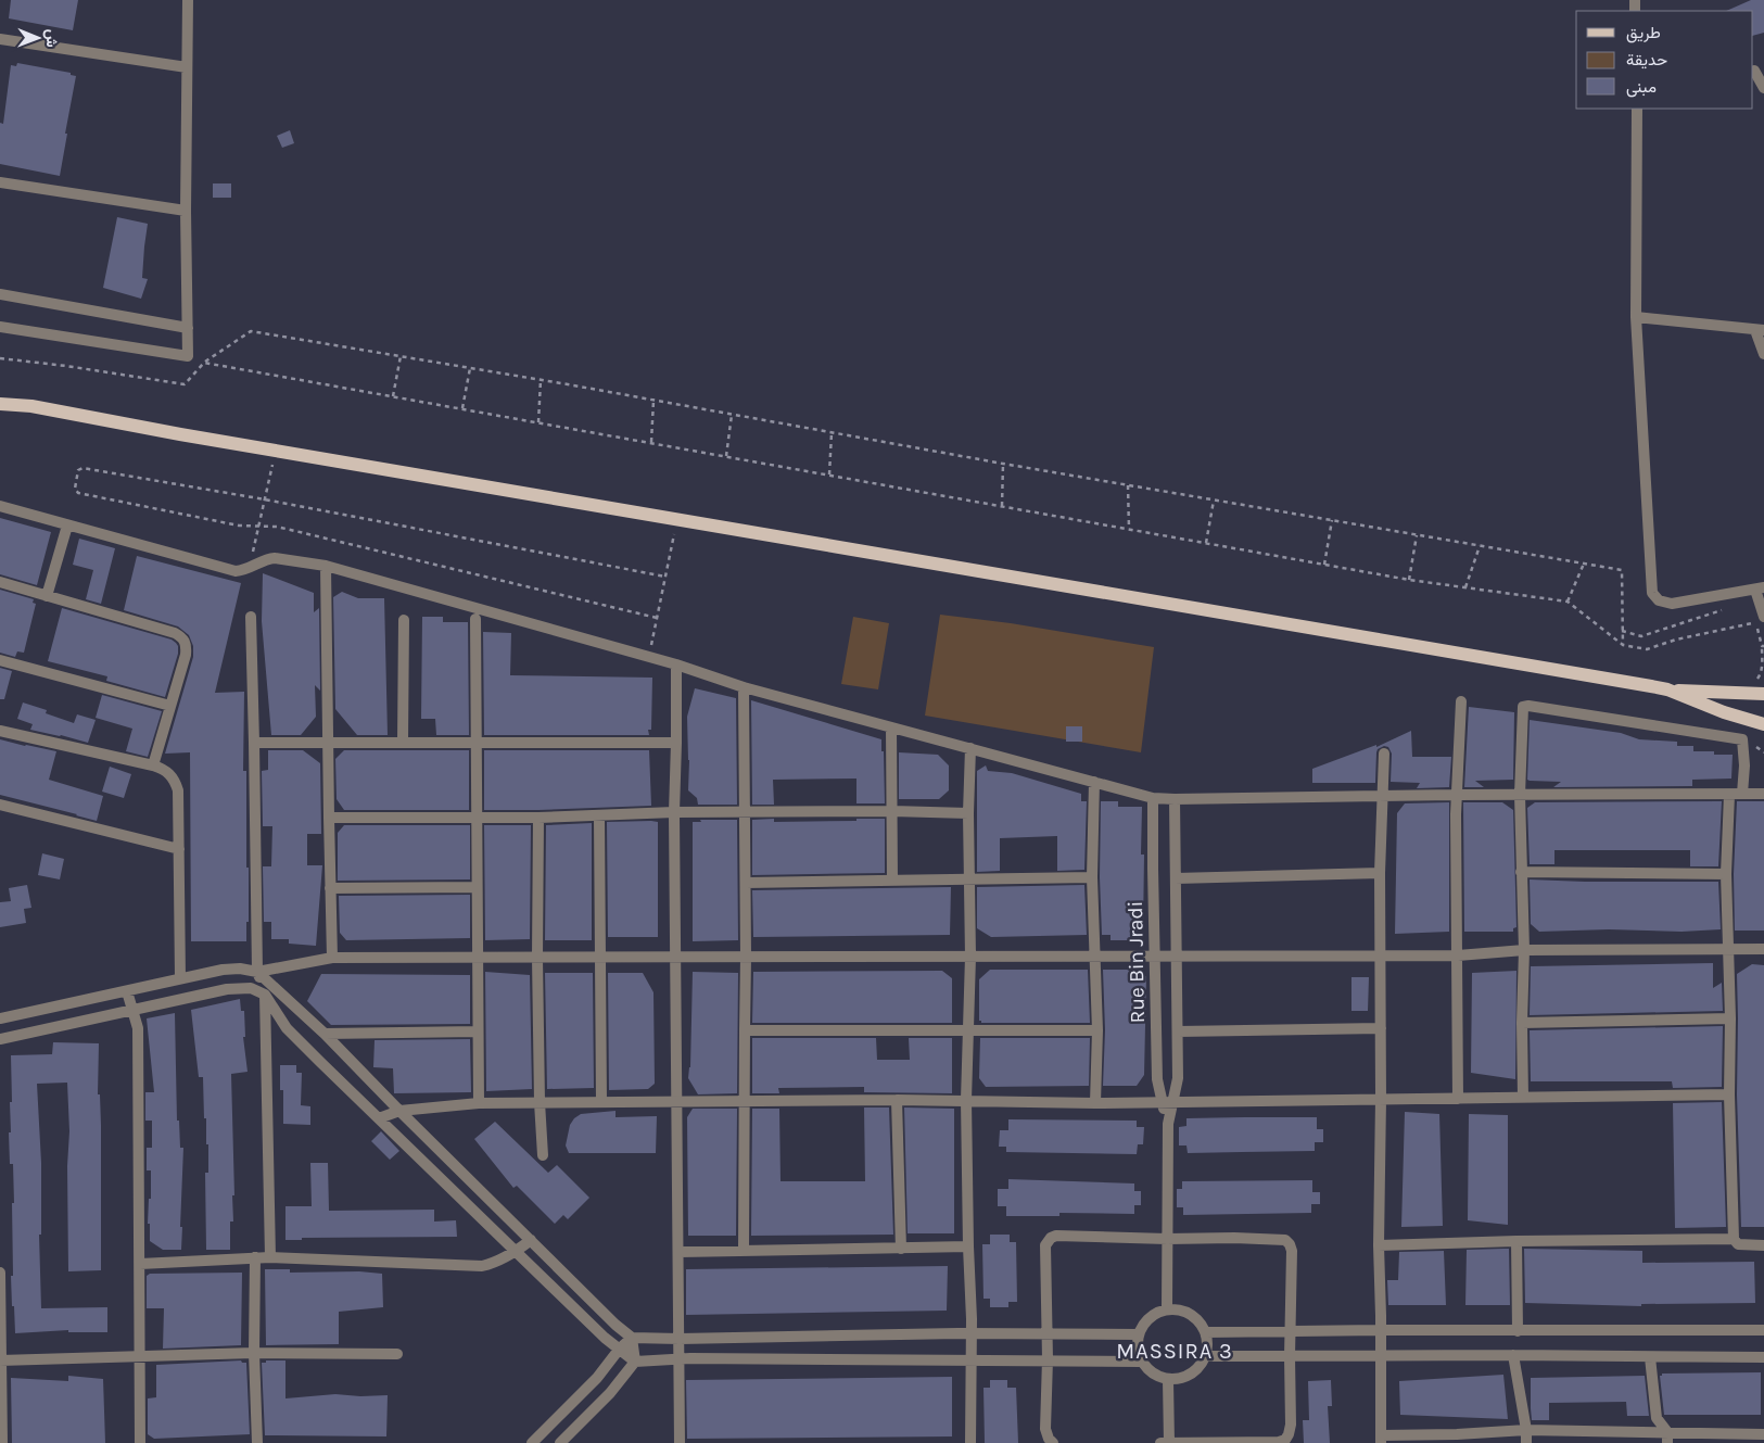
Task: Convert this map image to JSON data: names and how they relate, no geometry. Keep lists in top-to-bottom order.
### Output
{
  "streets": {
    "street": ["Rue Bin Jradi"]
  },
  "districts": ["MASSIRA 3"],
  "legend": ["طريق", "حديقة", "مبنى"],
  "north": "right"
}
